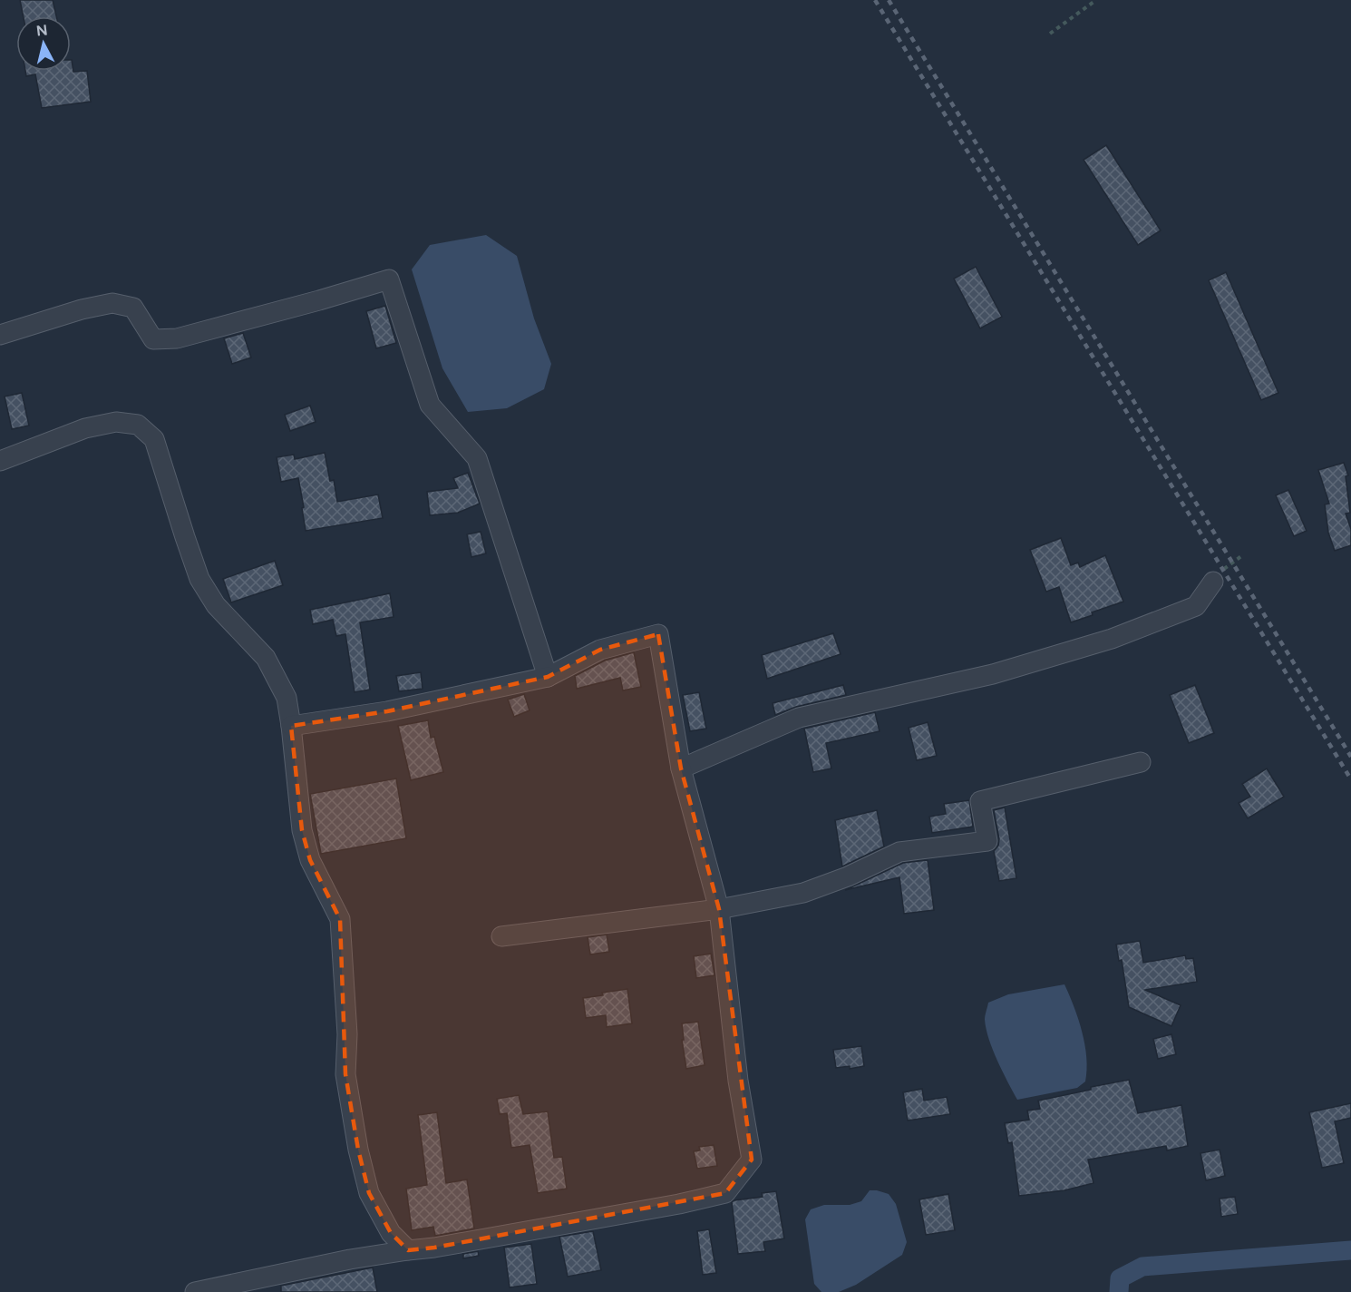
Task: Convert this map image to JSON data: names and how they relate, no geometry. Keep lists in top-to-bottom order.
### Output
{
  "north": "top"
}
